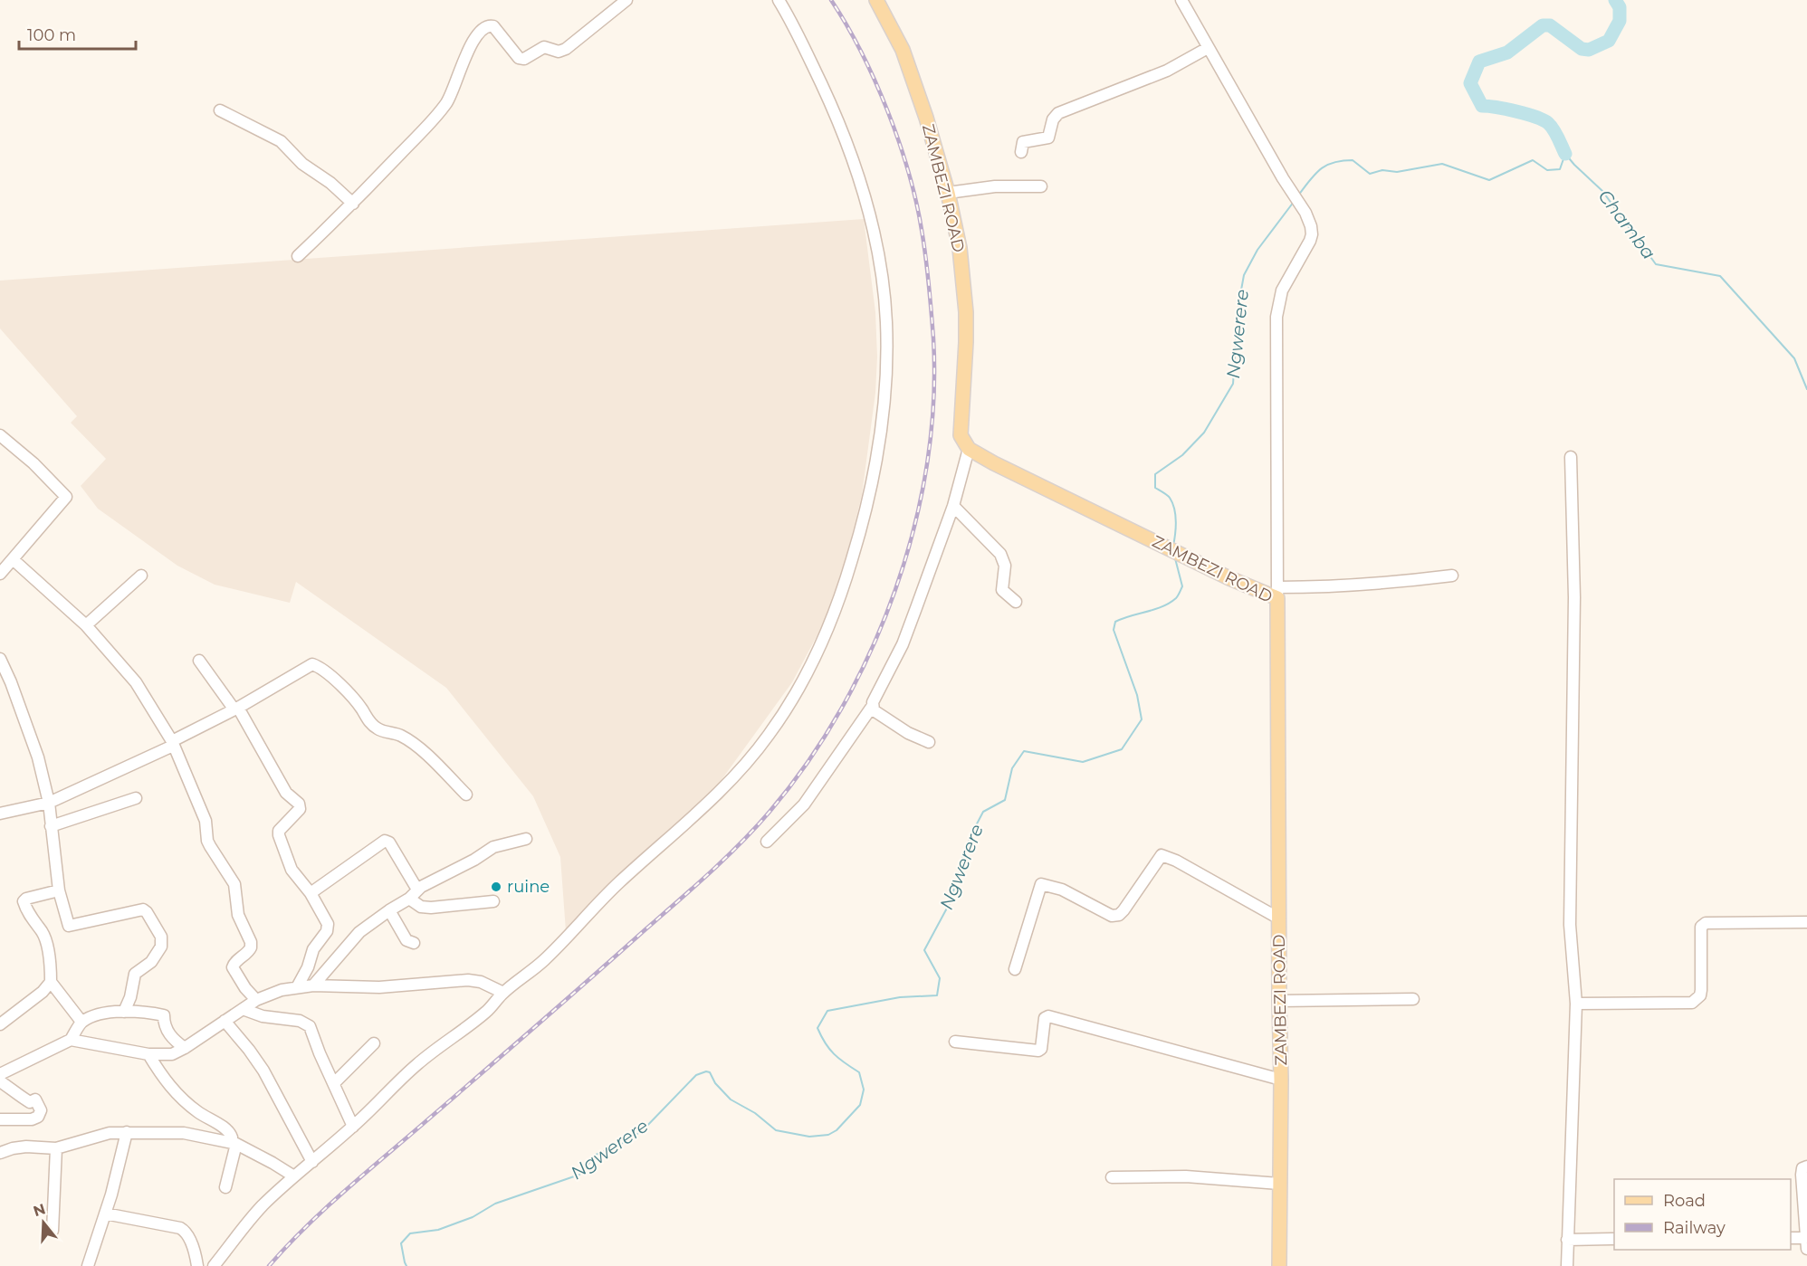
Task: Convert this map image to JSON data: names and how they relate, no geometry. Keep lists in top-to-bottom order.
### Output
{
  "streets": {
    "main road": ["ZAMBEZI ROAD"]
  },
  "water": ["Chamba", "Ngwerere"],
  "places": ["ruine"],
  "legend": ["Road", "Railway"],
  "scale_bar": "100 m",
  "north": "top"
}
